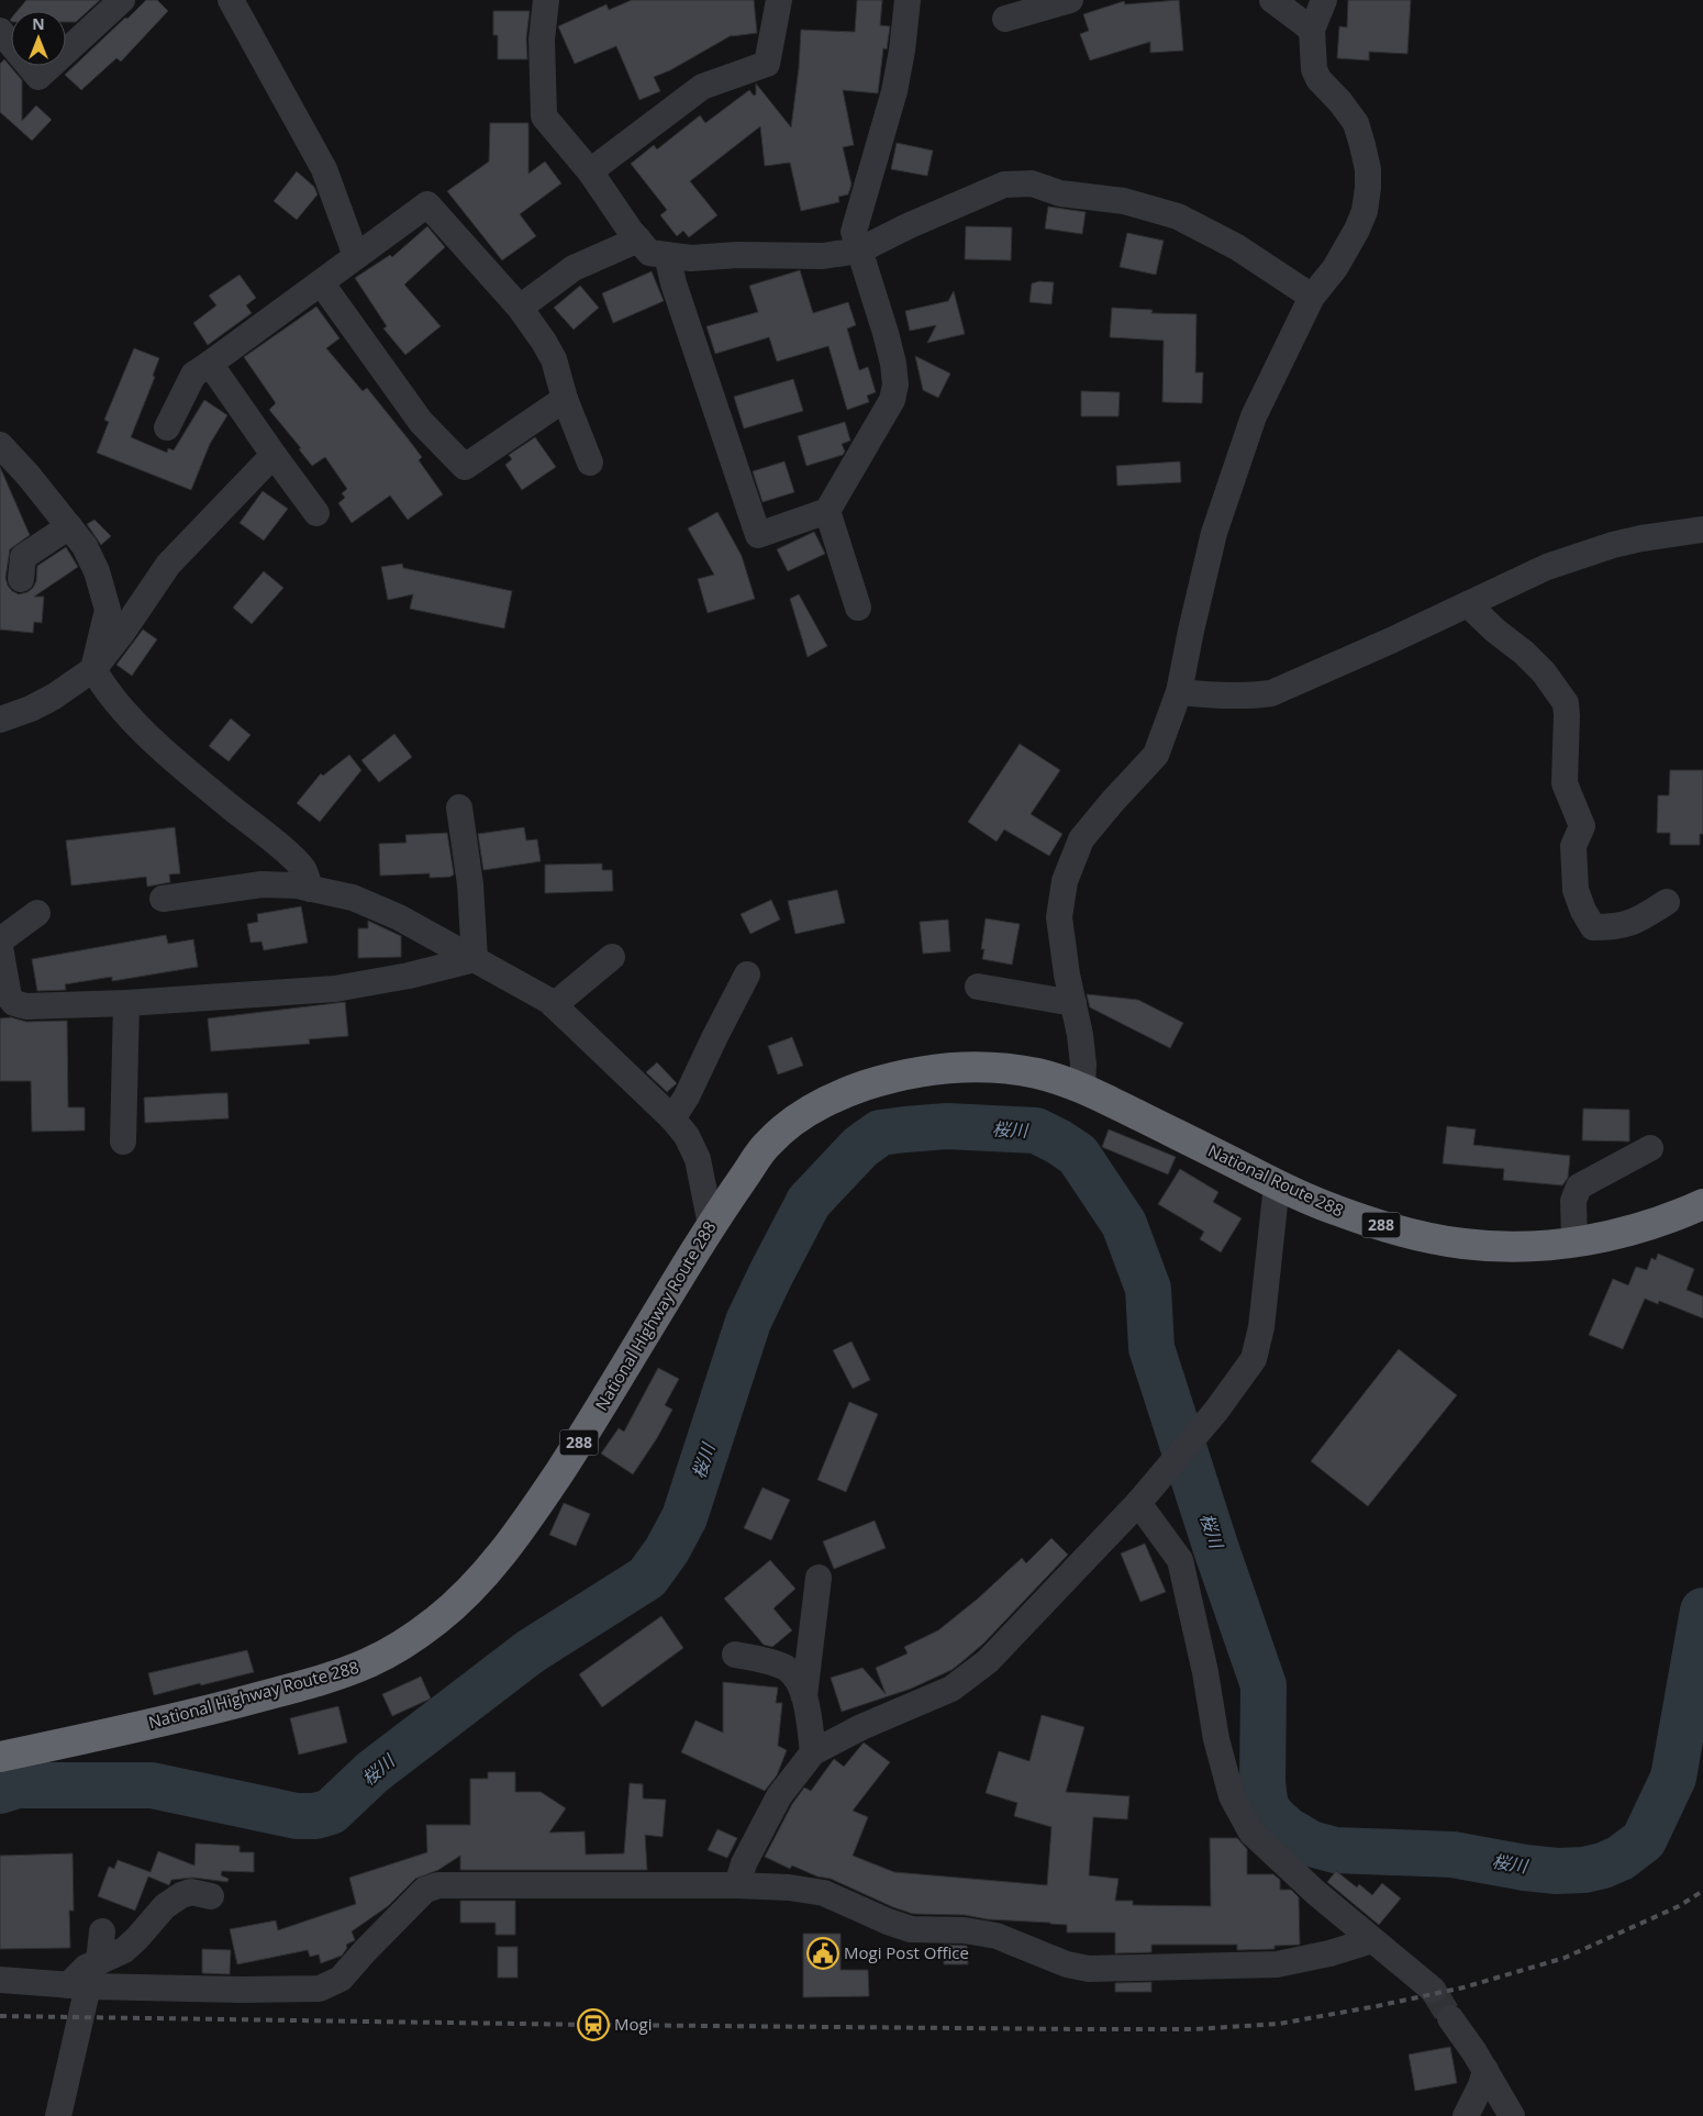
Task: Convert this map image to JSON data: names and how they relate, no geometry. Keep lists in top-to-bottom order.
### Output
{
  "streets": {
    "highway": ["National Route 288", "288", "National Highway Route 288"]
  },
  "crossings": [
    ["National Route 288", "National Highway Route 288"]
  ],
  "water": ["桜川"],
  "places": {
    "public building": ["Mogi Post Office"],
    "station": ["Mogi"]
  },
  "north": "top"
}
